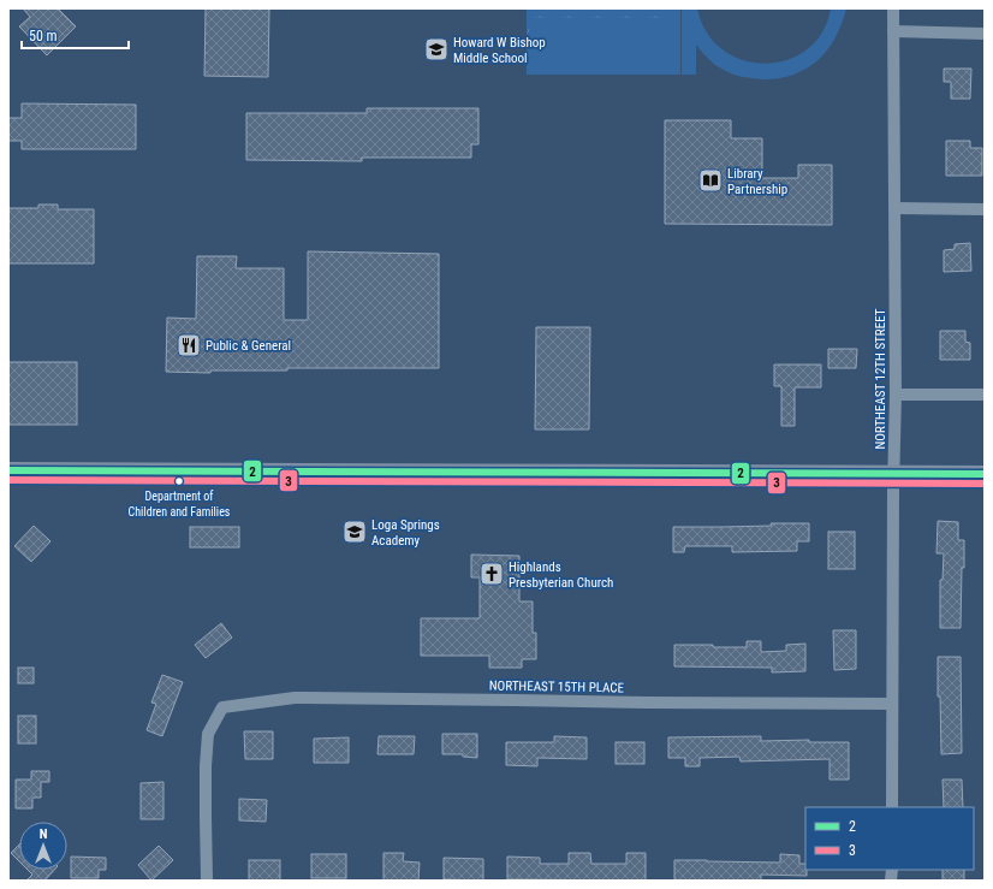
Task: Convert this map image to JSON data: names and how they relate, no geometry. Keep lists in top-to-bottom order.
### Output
{
  "streets": {
    "street": ["NORTHEAST 12TH STREET", "NORTHEAST 15TH PLACE"]
  },
  "crossings": [
    ["NORTHEAST 12TH STREET", "NORTHEAST 15TH PLACE"]
  ],
  "places": {
    "school or university": ["Howard W Bishop Middle School", "Loga Springs Academy"],
    "library": ["Library Partnership"],
    "restaurant": ["Public & General"],
    "other": ["Department of Children and Families"],
    "church": ["Highlands Presbyterian Church"]
  },
  "lines": ["transit line 2", "transit line 3"],
  "legend": ["2", "3"],
  "scale_bar": "50 m",
  "north": "top"
}
